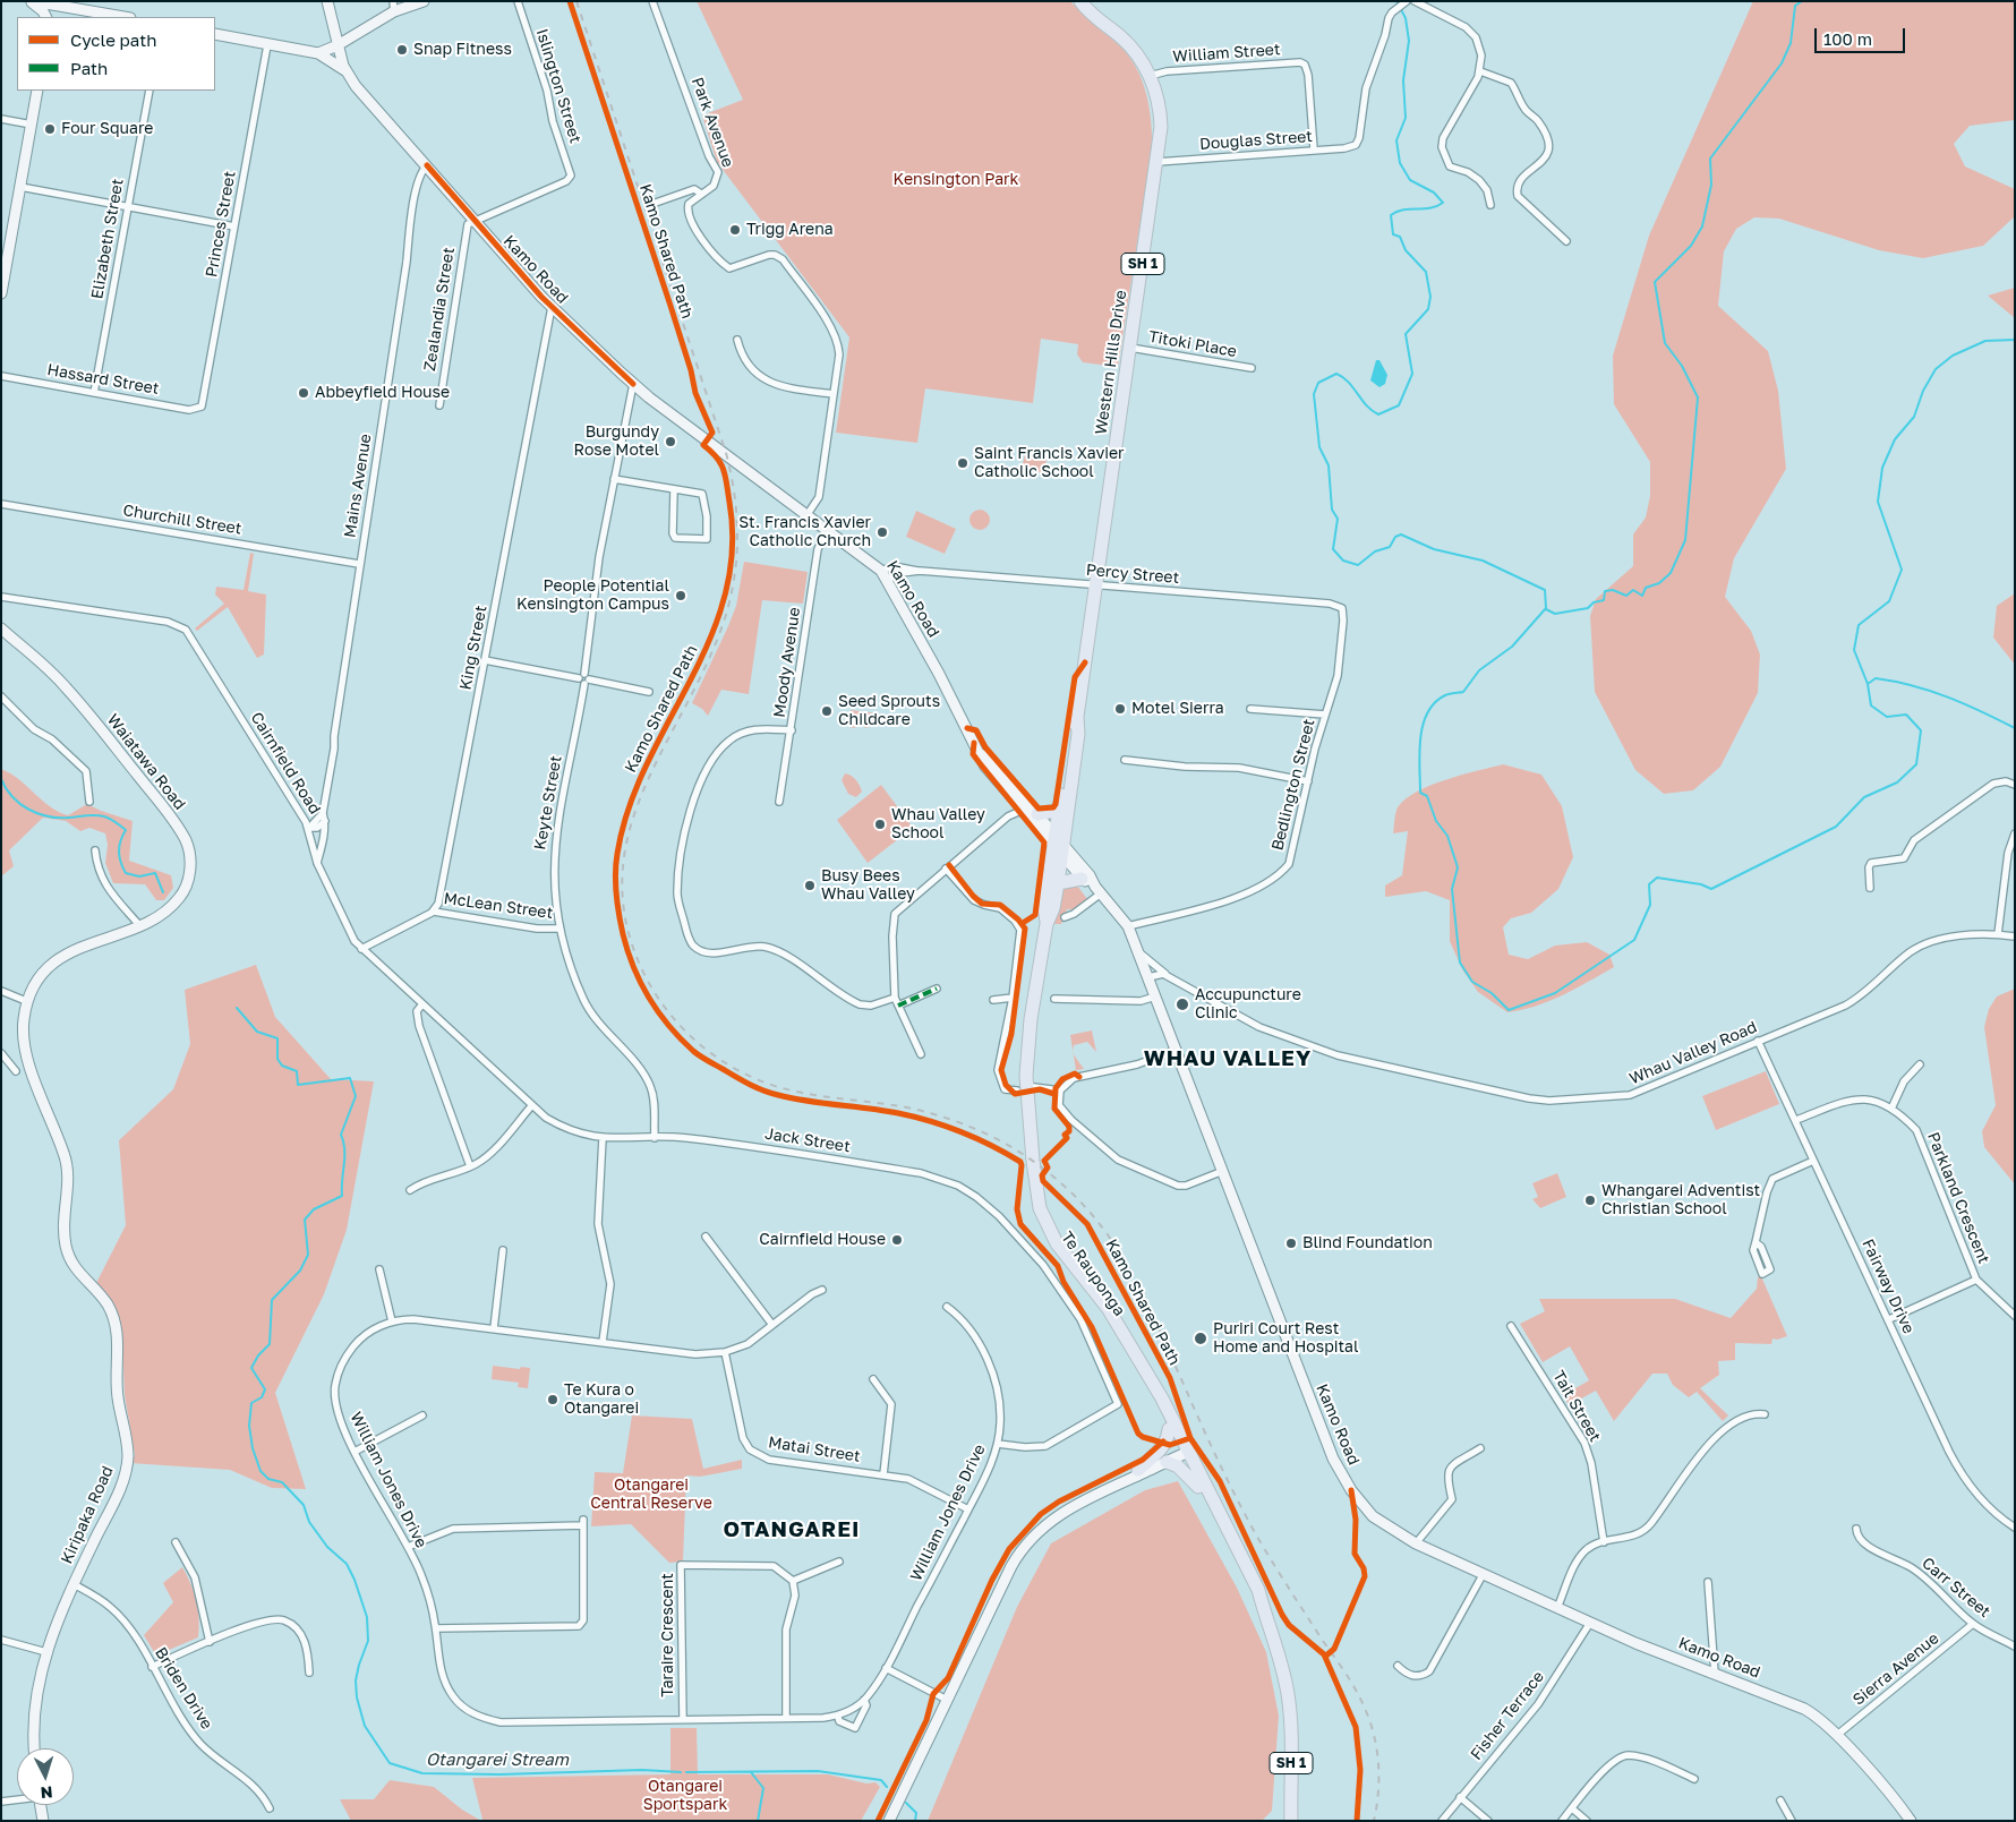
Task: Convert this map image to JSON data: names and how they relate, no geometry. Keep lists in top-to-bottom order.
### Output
{
  "streets": {
    "highway": ["SH 1", "Western Hills Drive", "Te Rauponga"],
    "main road": ["Kamo Road", "Waiatawa Road", "Kiripaka Road"],
    "street": [
      "William Street",
      "Islington Street",
      "Park Avenue",
      "Douglas Street",
      "Princes Street",
      "Elizabeth Street",
      "Zealandia Street",
      "Titoki Place",
      "Hassard Street",
      "Mains Avenue",
      "Churchill Street",
      "Percy Street",
      "King Street",
      "Moody Avenue",
      "Cairnfield Road",
      "Bedlington Street",
      "Keyte Street",
      "McLean Street",
      "Whau Valley Road",
      "Jack Street",
      "Parkland Crescent",
      "Fairway Drive",
      "Tait Street",
      "Matai Street",
      "William Jones Drive",
      "Carr Street",
      "Taraire Crescent",
      "Sierra Avenue",
      "Briden Drive",
      "Fisher Terrace"
    ],
    "cycle path": ["Kamo Shared Path"]
  },
  "crossings": [
    ["William Street", "Douglas Street"],
    ["William Street", "Western Hills Drive"],
    ["Islington Street", "Kamo Road"],
    ["Islington Street", "Zealandia Street"],
    ["Park Avenue", "Kamo Road"],
    ["Douglas Street", "Western Hills Drive"],
    ["Princes Street", "Hassard Street"],
    ["Elizabeth Street", "Hassard Street"],
    ["Kamo Road", "Zealandia Street"],
    ["Kamo Road", "Western Hills Drive"],
    ["Kamo Road", "Mains Avenue"],
    ["Kamo Road", "Percy Street"],
    ["Kamo Road", "King Street"],
    ["Kamo Road", "Moody Avenue"],
    ["Kamo Road", "Bedlington Street"],
    ["Kamo Road", "Keyte Street"],
    ["Kamo Road", "Whau Valley Road"],
    ["Kamo Road", "Te Rauponga"],
    ["Kamo Road", "Sierra Avenue"],
    ["Kamo Road", "Fisher Terrace"],
    ["Titoki Place", "Western Hills Drive"],
    ["Western Hills Drive", "Percy Street"],
    ["Western Hills Drive", "Te Rauponga"],
    ["Mains Avenue", "Churchill Street"],
    ["Mains Avenue", "Cairnfield Road"],
    ["Percy Street", "Bedlington Street"],
    ["King Street", "McLean Street"],
    ["Waiatawa Road", "Kiripaka Road"],
    ["Cairnfield Road", "Jack Street"],
    ["Keyte Street", "McLean Street"],
    ["Keyte Street", "Jack Street"],
    ["Whau Valley Road", "Fairway Drive"],
    ["Jack Street", "William Jones Drive"],
    ["Parkland Crescent", "Fairway Drive"],
    ["Matai Street", "William Jones Drive"],
    ["William Jones Drive", "Taraire Crescent"],
    ["Kiripaka Road", "Briden Drive"],
    ["Carr Street", "Sierra Avenue"]
  ],
  "districts": ["WHAU VALLEY", "OTANGAREI"],
  "water": ["Otangarei Stream"],
  "parks": ["Kensington Park", "Otangarei Central Reserve", "Otangarei Sportspark"],
  "places": [
    "Snap Fitness",
    "Four Square",
    "Trigg Arena",
    "Abbeyfield House",
    "Burgundy Rose Motel",
    "Saint Francis Xavier Catholic School",
    "St. Francis Xavier Catholic Church",
    "People Potential Kensington Campus",
    "Motel Sierra",
    "Seed Sprouts Childcare",
    "Whau Valley School",
    "Busy Bees Whau Valley",
    "Accupuncture Clinic",
    "Whangarei Adventist Christian School",
    "Cairnfield House",
    "Blind Foundation",
    "Puriri Court Rest Home and Hospital",
    "Te Kura o Otangarei"
  ],
  "legend": ["Cycle path", "Path"],
  "scale_bar": "100 m",
  "north": "bottom"
}
